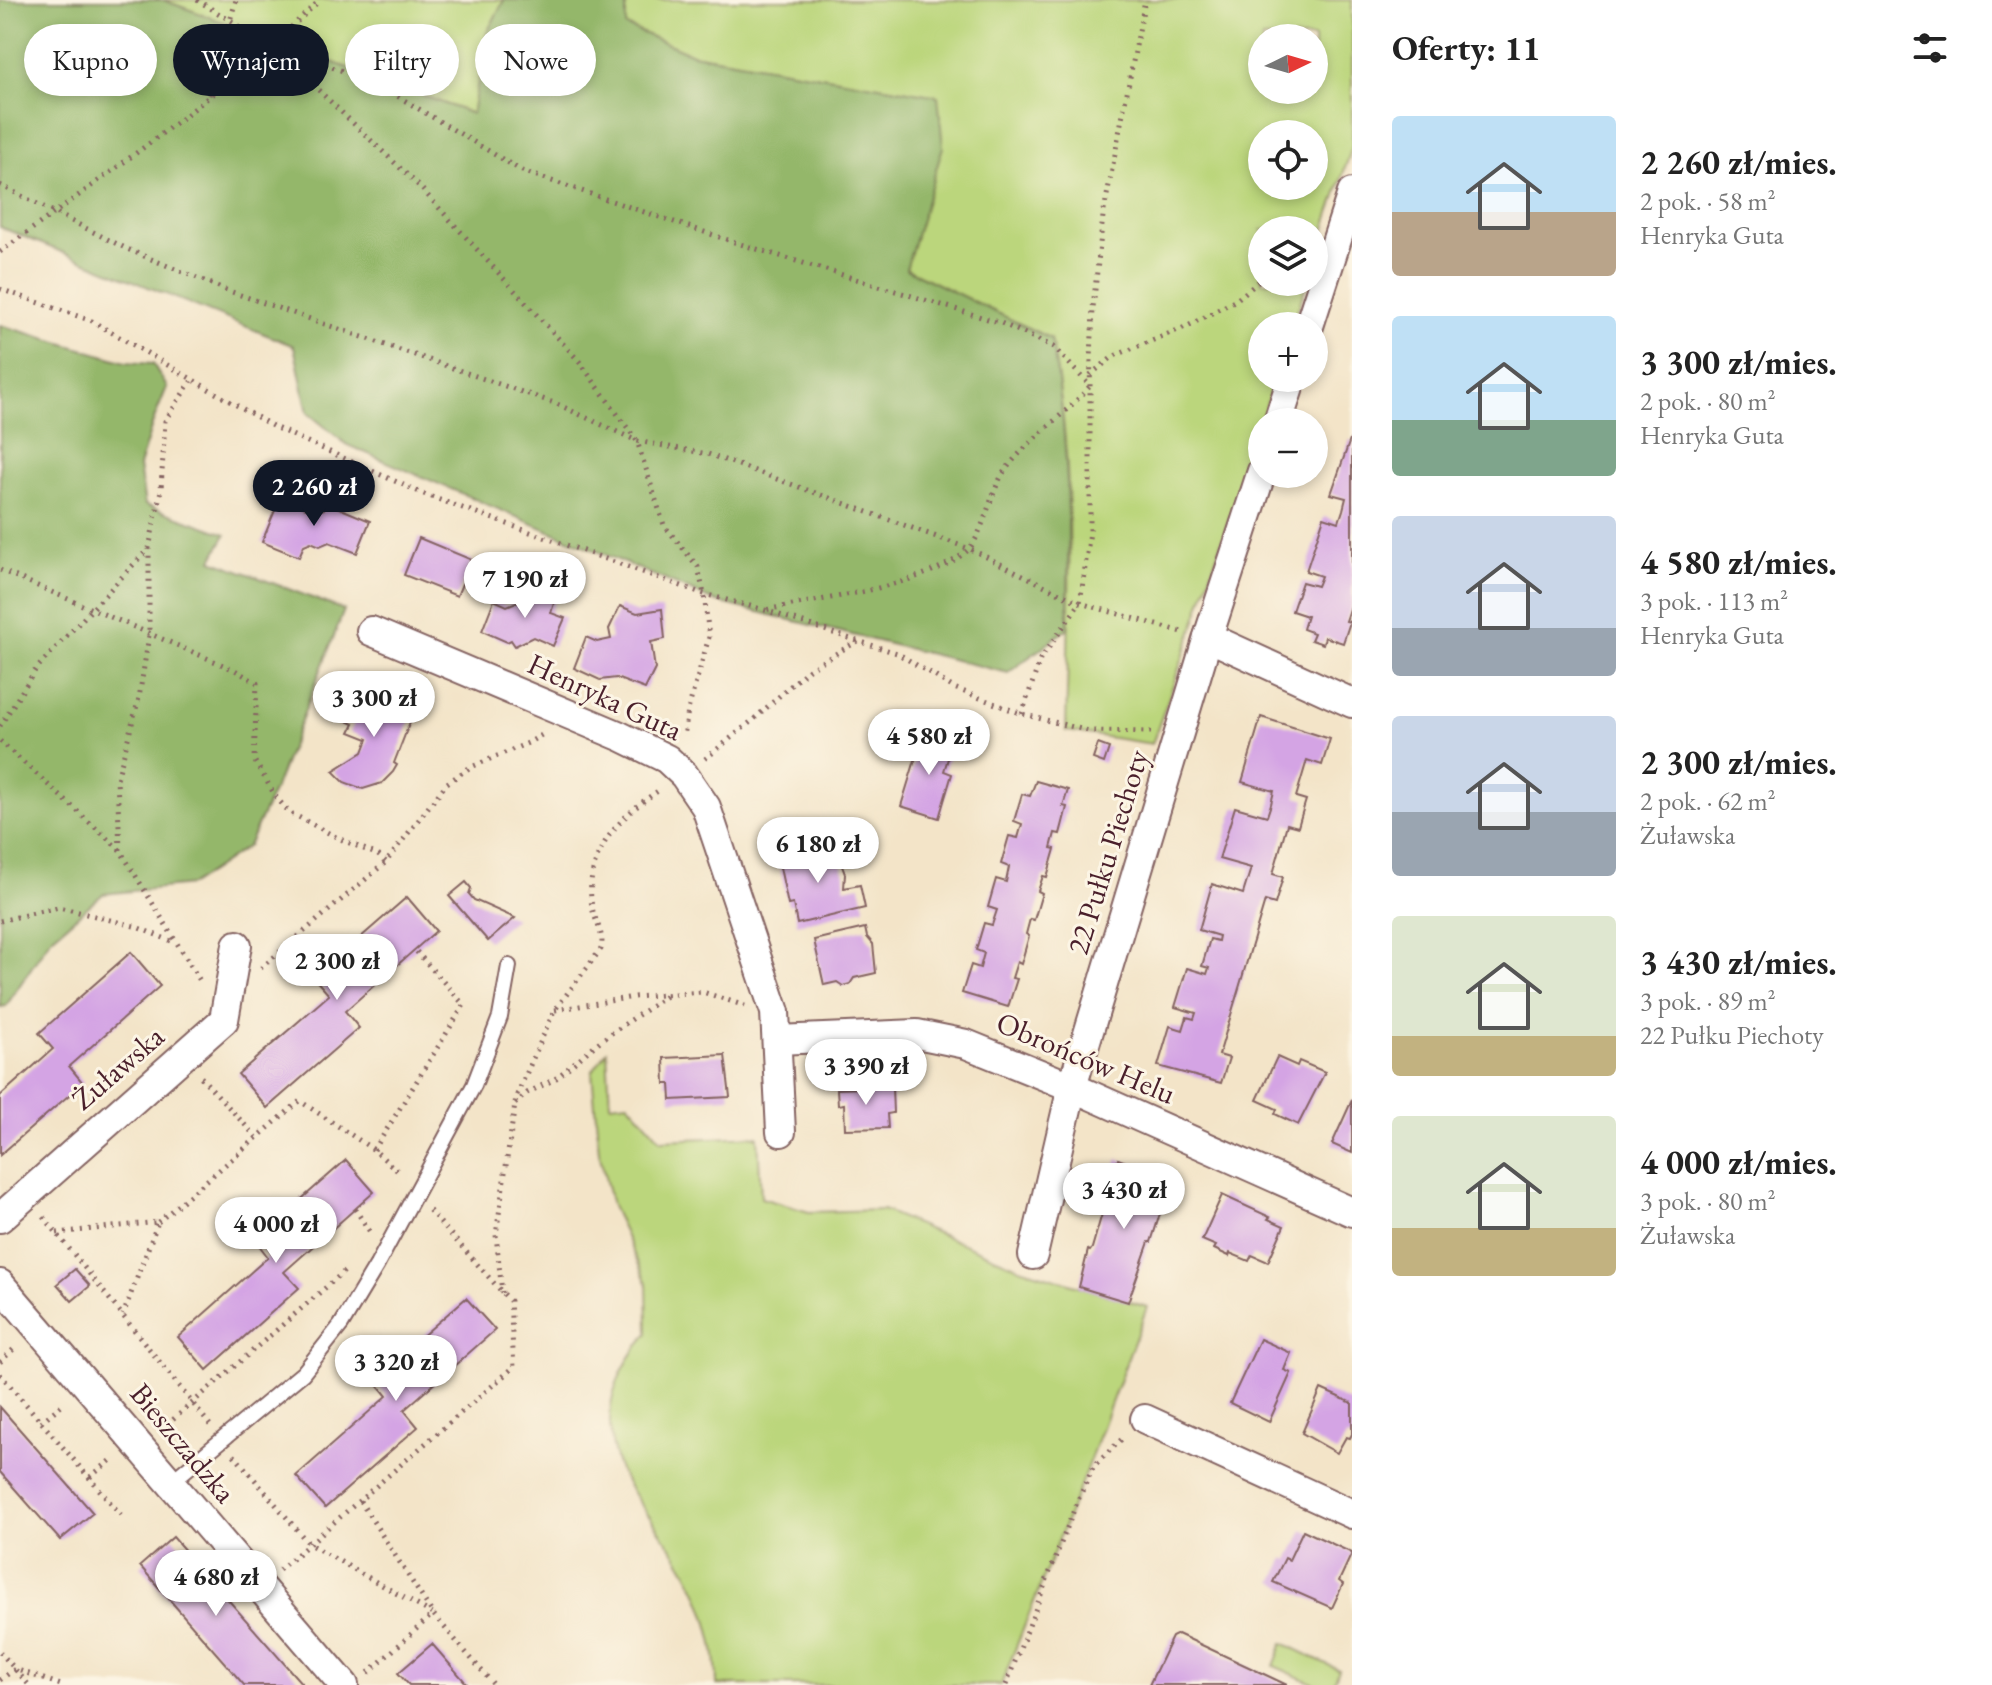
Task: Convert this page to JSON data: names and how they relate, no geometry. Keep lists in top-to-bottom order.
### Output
{
  "streets": {
    "street": [
      "Henryka Guta",
      "22 Pułku Piechoty",
      "Obrońców Helu",
      "Żuławska",
      "Bieszczadzka"
    ]
  },
  "crossings": [
    ["Henryka Guta", "Obrońców Helu"],
    ["22 Pułku Piechoty", "Obrońców Helu"]
  ],
  "north": "right",
  "page": {
    "heading": "Oferty: 11",
    "map_buttons": ["+", "−"],
    "chip": [
      "Kupno",
      "Wynajem",
      "Filtry",
      "Nowe"
    ],
    "list": [
      {
        "name": "2 260 zł/mies.",
        "note": "2 pok. · 58 m² · Henryka Guta"
      },
      {
        "name": "3 300 zł/mies.",
        "note": "2 pok. · 80 m² · Henryka Guta"
      },
      {
        "name": "4 580 zł/mies.",
        "note": "3 pok. · 113 m² · Henryka Guta"
      },
      {
        "name": "2 300 zł/mies.",
        "note": "2 pok. · 62 m² · Żuławska"
      },
      {
        "name": "3 430 zł/mies.",
        "note": "3 pok. · 89 m² · 22 Pułku Piechoty"
      },
      {
        "name": "4 000 zł/mies.",
        "note": "3 pok. · 80 m² · Żuławska"
      }
    ],
    "price": [
      "2 260 zł",
      "7 190 zł",
      "3 300 zł",
      "4 580 zł",
      "6 180 zł",
      "2 300 zł",
      "3 390 zł",
      "3 430 zł",
      "4 000 zł",
      "3 320 zł",
      "4 680 zł"
    ]
  }
}
